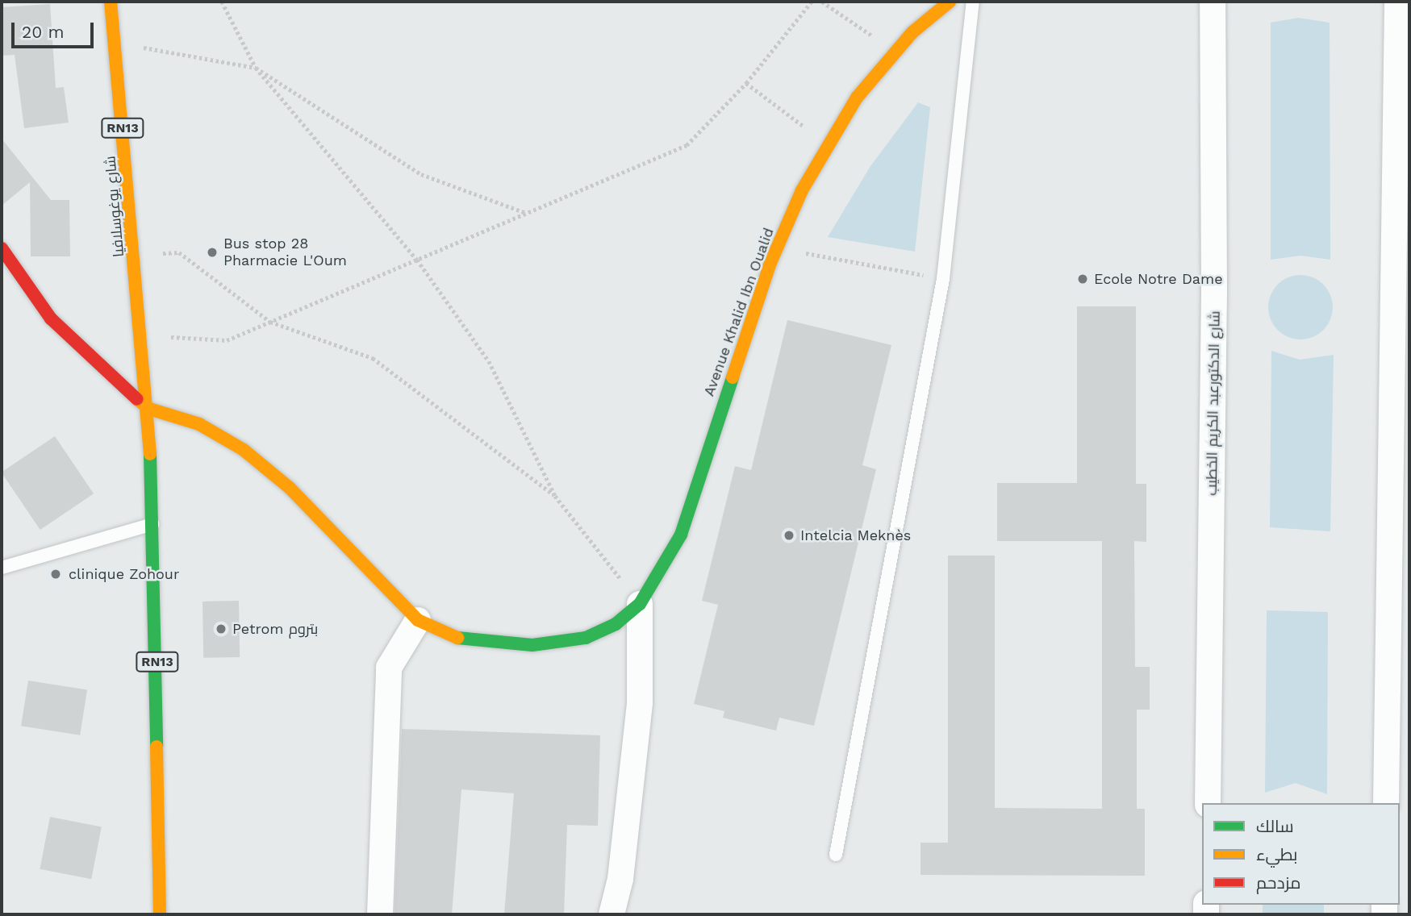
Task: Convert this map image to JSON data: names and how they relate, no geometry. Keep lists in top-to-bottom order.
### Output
{
  "streets": {
    "main road": ["RN13", "شارع يوغوسلافيا", "Avenue Khalid Ibn Oualid"],
    "street": ["شارع الدكتورعبد الكريم الخطيب"]
  },
  "crossings": [
    ["RN13", "شارع يوغوسلافيا"]
  ],
  "places": [
    "Bus stop 28 Pharmacie L'Oum",
    "Ecole Notre Dame",
    "Intelcia Meknès",
    "clinique Zohour",
    "Petrom بتروم"
  ],
  "legend": ["سالك", "بطيء", "مزدحم"],
  "scale_bar": "20 m"
}
